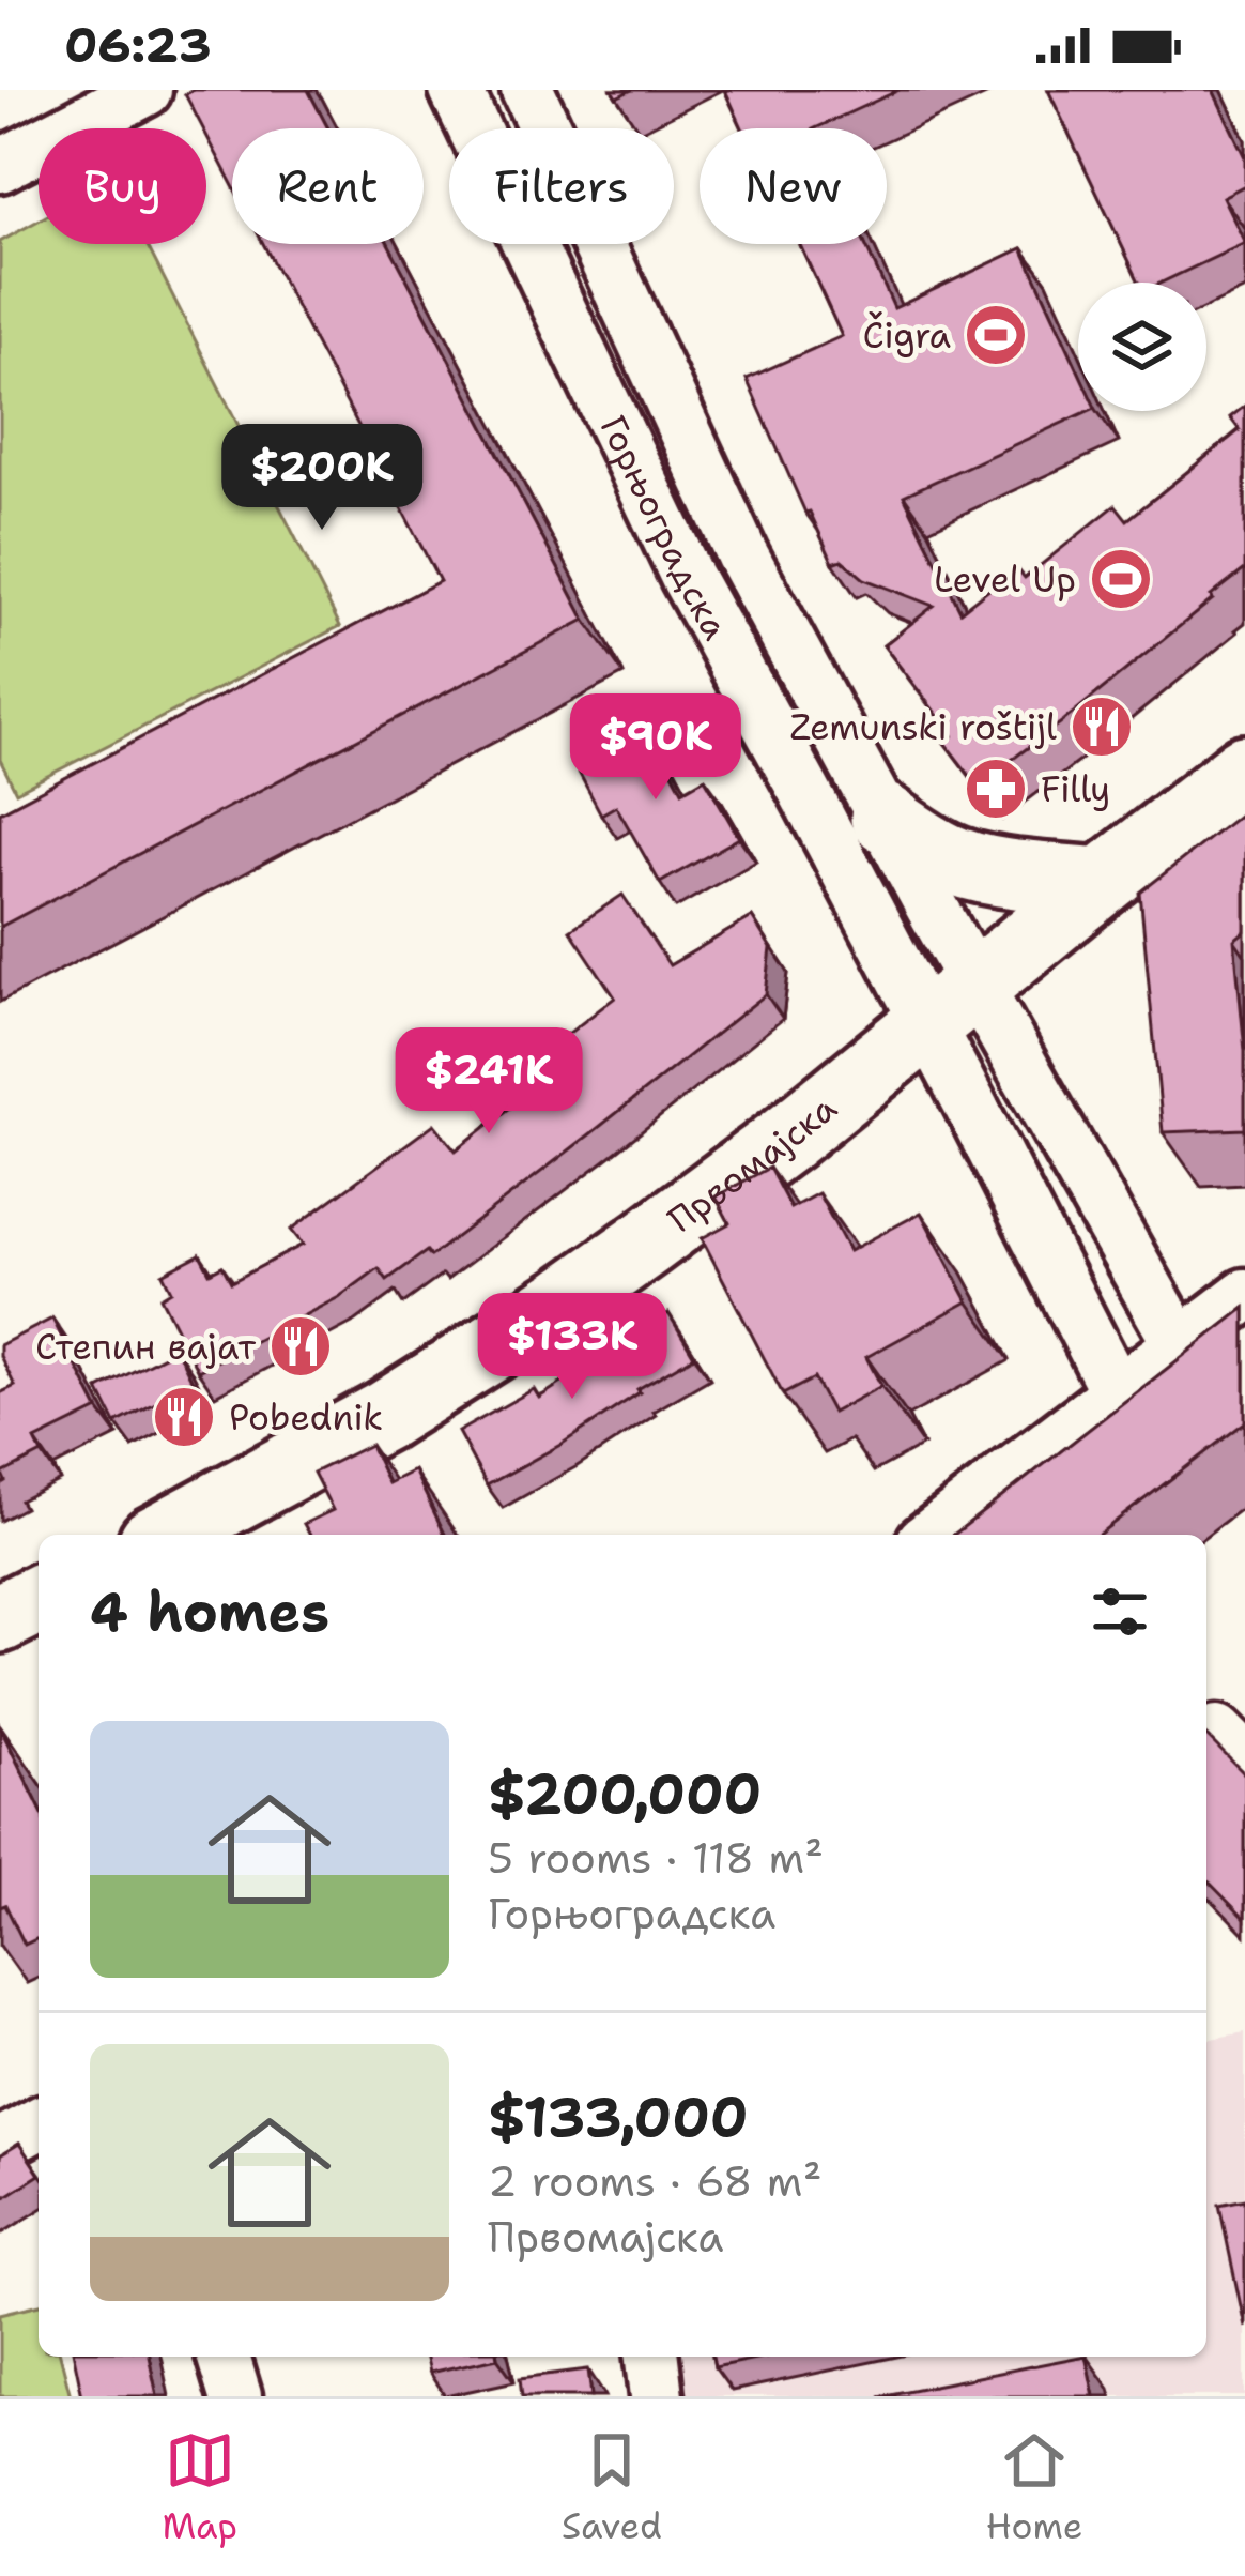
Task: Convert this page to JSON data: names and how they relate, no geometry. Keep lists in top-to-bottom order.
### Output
{
  "streets": {
    "main road": ["Првомајска"],
    "street": ["Горњоградска"]
  },
  "crossings": [
    ["Горњоградска", "Првомајска"]
  ],
  "places": {
    "sports": ["Čigra", "Level Up"],
    "restaurant": ["Zemunski roštijl", "Степин вајат", "Pobednik"],
    "pharmacy": ["Filly"]
  },
  "page": {
    "status": "06:23",
    "chip": [
      "Buy",
      "Rent",
      "Filters",
      "New"
    ],
    "price": [
      "$200K",
      "$90K",
      "$241K",
      "$133K"
    ],
    "heading": "4 homes",
    "list": [
      {
        "name": "$200,000",
        "note": "5 rooms · 118 m² · Горњоградска"
      },
      {
        "name": "$133,000",
        "note": "2 rooms · 68 m² · Првомајска"
      }
    ],
    "tabs": ["Map", "Saved", "Home"]
  }
}
